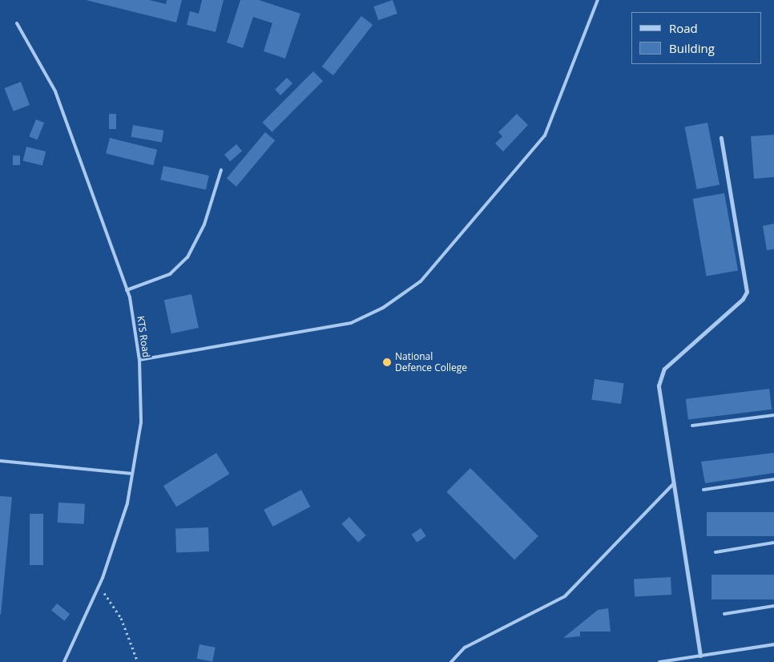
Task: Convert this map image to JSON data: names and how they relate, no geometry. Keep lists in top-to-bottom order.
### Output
{
  "streets": {
    "lane": ["KTS Road"]
  },
  "places": ["National Defence College"],
  "legend": ["Road", "Building"]
}
